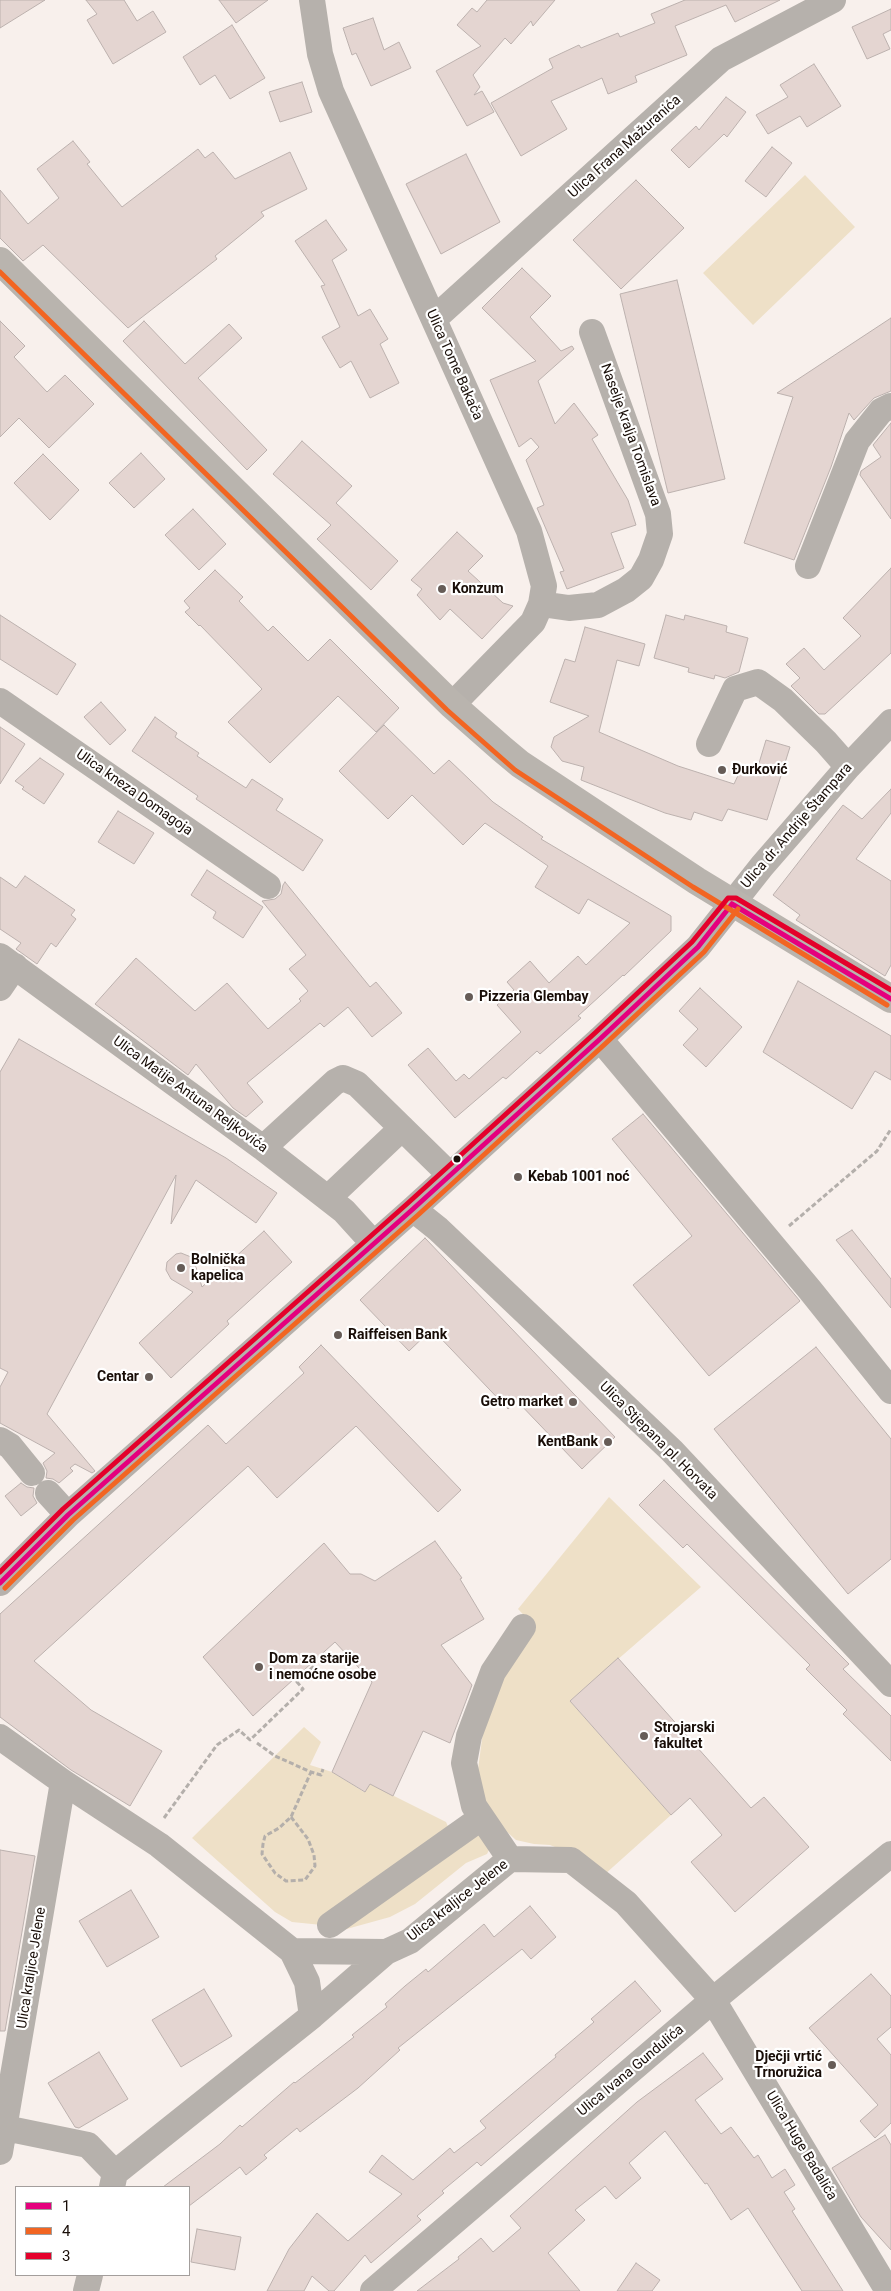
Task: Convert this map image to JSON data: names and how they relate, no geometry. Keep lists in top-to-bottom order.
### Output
{
  "streets": {
    "street": [
      "Ulica Frana Mažuranića",
      "Ulica Tome Bakača",
      "Naselje kralja Tomislava",
      "Ulica kneza Domagoja",
      "Ulica dr. Andrije Štampara",
      "Ulica Matije Antuna Reljkovića",
      "Ulica Stjepana pl. Horvata",
      "Ulica kraljice Jelene",
      "Ulica Ivana Gundulića",
      "Ulica Huge Badalića"
    ]
  },
  "crossings": [
    ["Ulica Frana Mažuranića", "Ulica Tome Bakača"],
    ["Ulica Tome Bakača", "Naselje kralja Tomislava"],
    ["Ulica dr. Andrije Štampara", "Ulica Matije Antuna Reljkovića"],
    ["Ulica dr. Andrije Štampara", "Ulica Stjepana pl. Horvata"],
    ["Ulica kraljice Jelene", "Ulica Ivana Gundulića"],
    ["Ulica kraljice Jelene", "Ulica Huge Badalića"],
    ["Ulica Ivana Gundulića", "Ulica Huge Badalića"]
  ],
  "places": [
    "Konzum",
    "Đurković",
    "Pizzeria Glembay",
    "Kebab 1001 noć",
    "Bolnička kapelica",
    "Raiffeisen Bank",
    "Centar",
    "Getro market",
    "KentBank",
    "Dom za starije i nemoćne osobe",
    "Strojarski fakultet",
    "Dječji vrtić Trnoružica"
  ],
  "lines": ["transit line 4", "transit line 3", "transit line 1"],
  "legend": ["1", "4", "3"]
}
